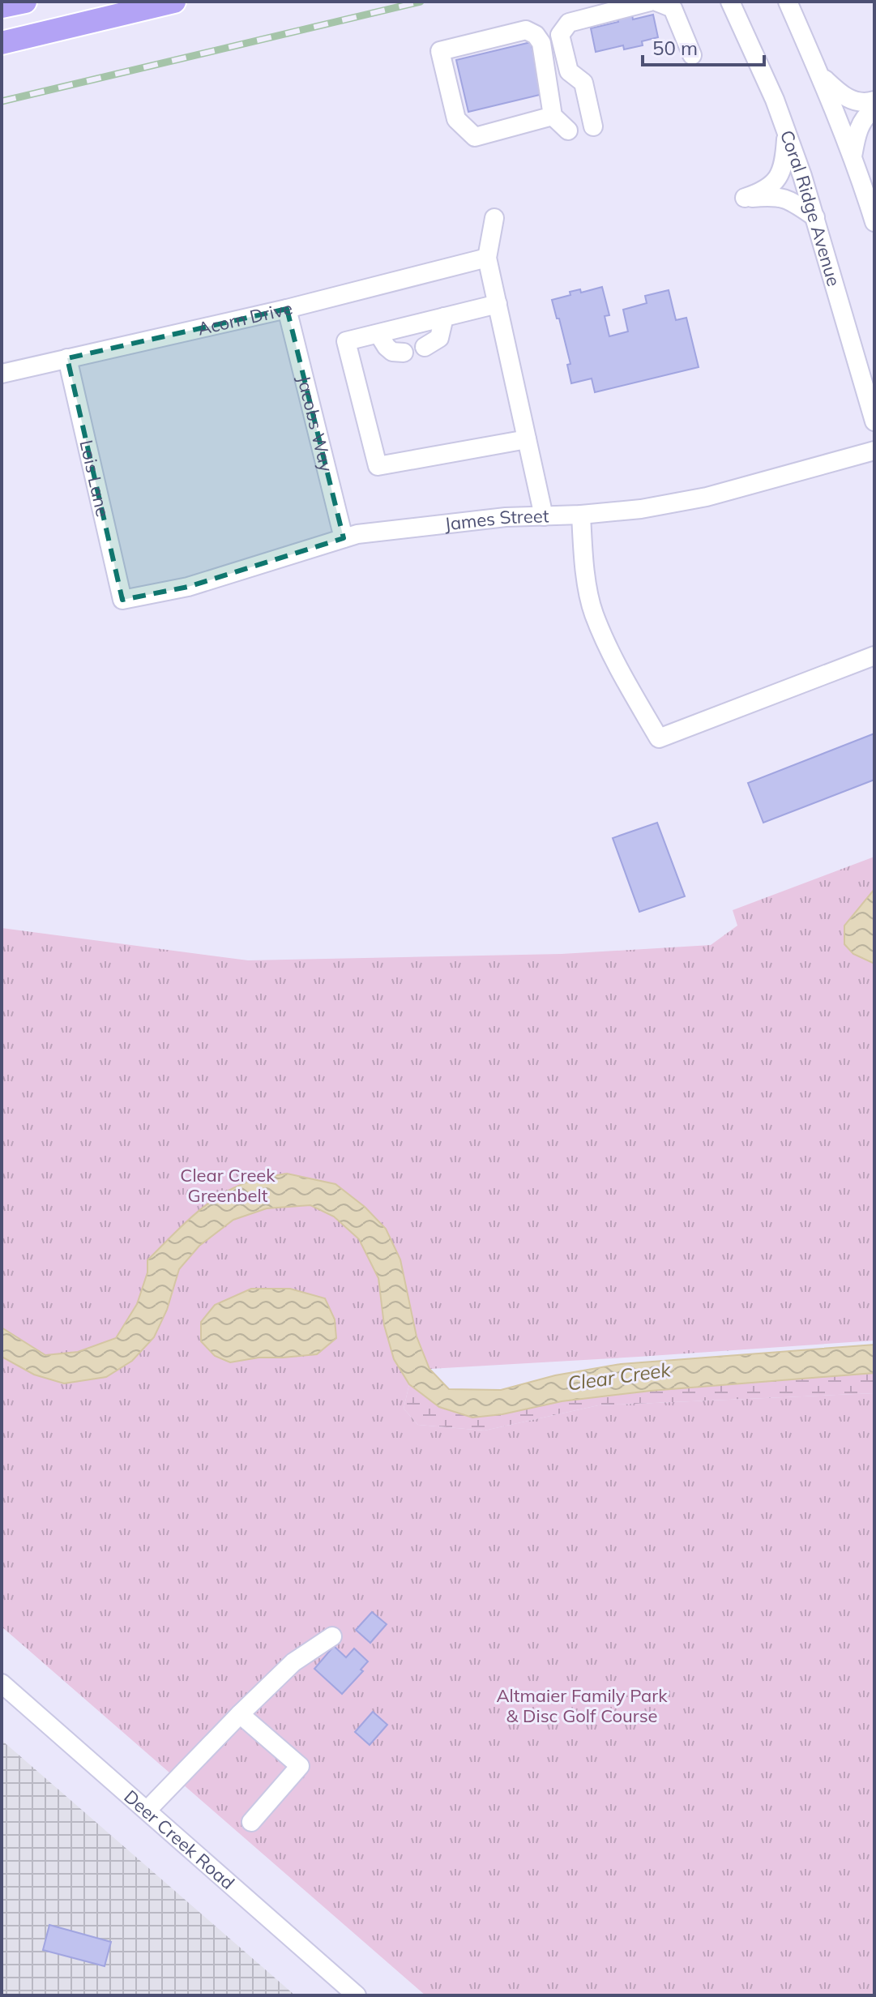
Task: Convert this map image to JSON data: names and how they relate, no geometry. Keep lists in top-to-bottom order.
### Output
{
  "streets": {
    "street": [
      "Coral Ridge Avenue",
      "Acorn Drive",
      "Jacobs Way",
      "Lois Lane",
      "James Street",
      "Deer Creek Road"
    ]
  },
  "crossings": [
    ["Acorn Drive", "Jacobs Way"],
    ["Acorn Drive", "Lois Lane"],
    ["Jacobs Way", "James Street"],
    ["Lois Lane", "James Street"]
  ],
  "water": ["Clear Creek"],
  "parks": ["Clear Creek Greenbelt", "Altmaier Family Park & Disc Golf Course"],
  "scale_bar": "50 m"
}
